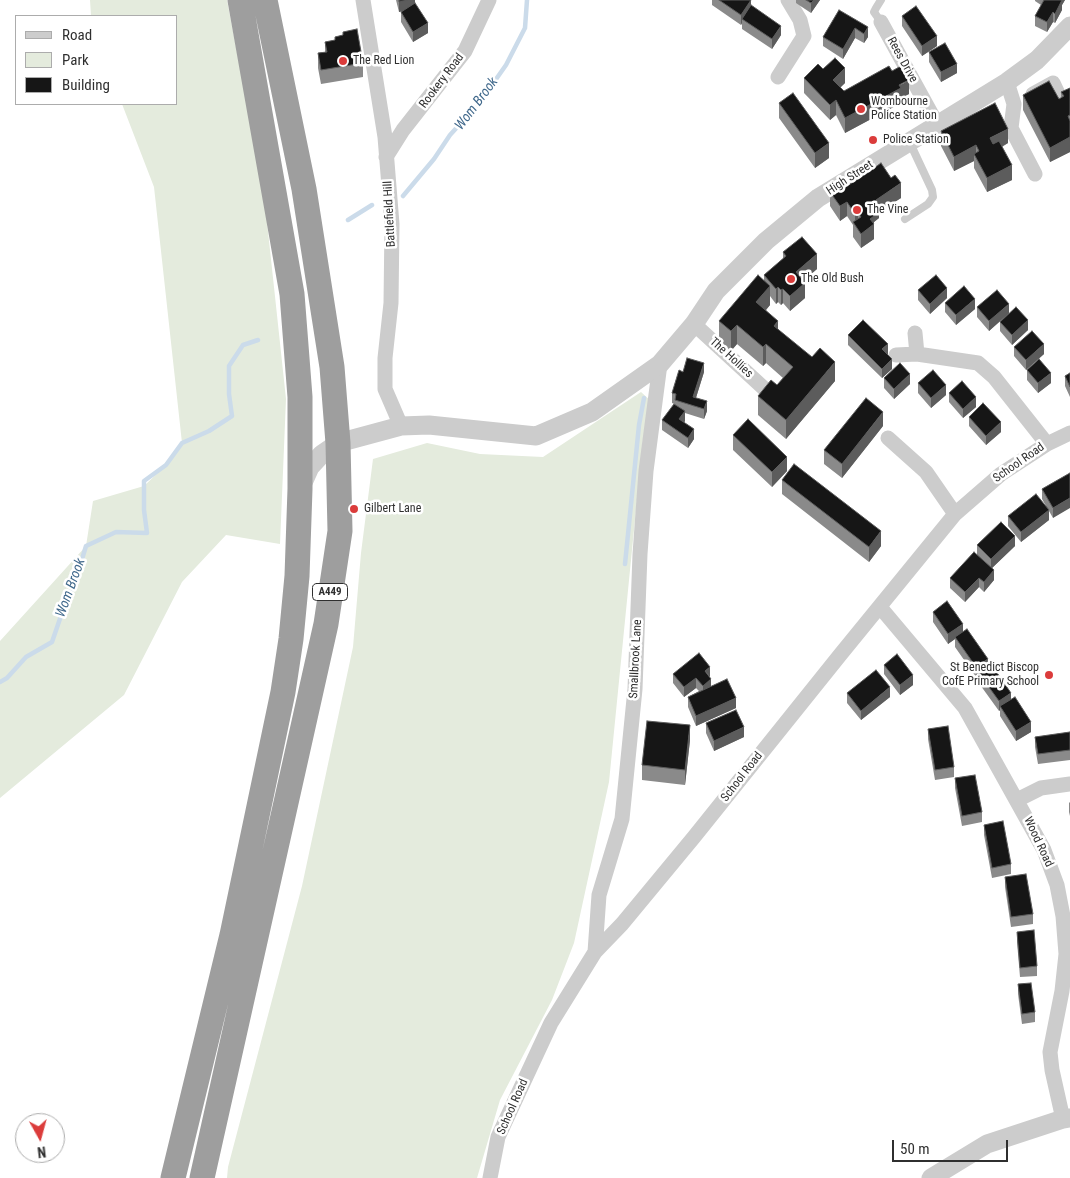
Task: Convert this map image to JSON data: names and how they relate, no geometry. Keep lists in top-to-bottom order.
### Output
{
  "streets": {
    "highway": ["A449"],
    "street": [
      "Rees Drive",
      "Rookery Road",
      "High Street",
      "Battlefield Hill",
      "The Hollies",
      "School Road",
      "Smallbrook Lane",
      "Wood Road"
    ]
  },
  "crossings": [
    ["Rees Drive", "High Street"],
    ["Rookery Road", "Battlefield Hill"],
    ["High Street", "The Hollies"],
    ["High Street", "Smallbrook Lane"],
    ["School Road", "Smallbrook Lane"],
    ["School Road", "Wood Road"]
  ],
  "water": ["Wom Brook"],
  "places": [
    "The Red Lion",
    "Wombourne Police Station",
    "Police Station",
    "The Vine",
    "The Old Bush",
    "Gilbert Lane",
    "St Benedict Biscop CofE Primary School"
  ],
  "legend": ["Road", "Park", "Building"],
  "scale_bar": "50 m",
  "north": "bottom"
}
